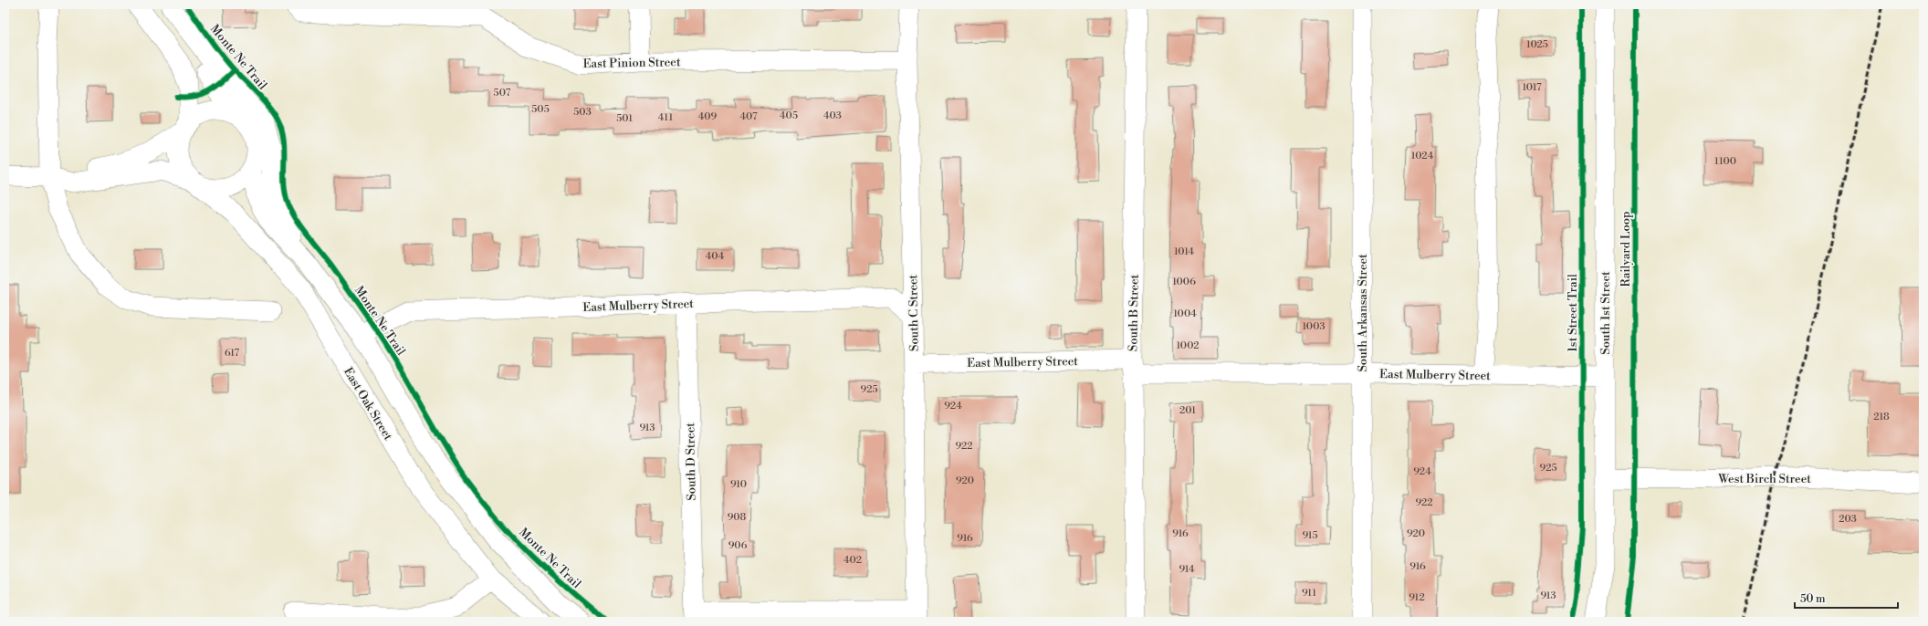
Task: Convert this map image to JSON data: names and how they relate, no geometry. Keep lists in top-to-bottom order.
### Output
{
  "streets": {
    "street": [
      "East Pinion Street",
      "East Mulberry Street",
      "South C Street",
      "South B Street",
      "South Arkansas Street",
      "South 1st Street",
      "East Oak Street",
      "South D Street",
      "West Birch Street"
    ],
    "cycle path": ["Monte Ne Trail", "Railyard Loop", "1st Street Trail"]
  },
  "crossings": [
    ["East Pinion Street", "South C Street"],
    ["East Mulberry Street", "South C Street"],
    ["East Mulberry Street", "South B Street"],
    ["East Mulberry Street", "South Arkansas Street"],
    ["East Mulberry Street", "South 1st Street"],
    ["East Mulberry Street", "South D Street"],
    ["South 1st Street", "West Birch Street"]
  ],
  "house_numbers": [
    "1025",
    "1017",
    "507",
    "505",
    "503",
    "405",
    "403",
    "409",
    "407",
    "411",
    "501",
    "1024",
    "1100",
    "1014",
    "404",
    "1006",
    "1004",
    "1003",
    "1002",
    "617",
    "925",
    "924",
    "201",
    "218",
    "913",
    "922",
    "925",
    "924",
    "920",
    "910",
    "922",
    "908",
    "203",
    "916",
    "920",
    "915",
    "916",
    "906",
    "402",
    "916",
    "914",
    "911",
    "913",
    "912"
  ],
  "scale_bar": "50 m"
}
